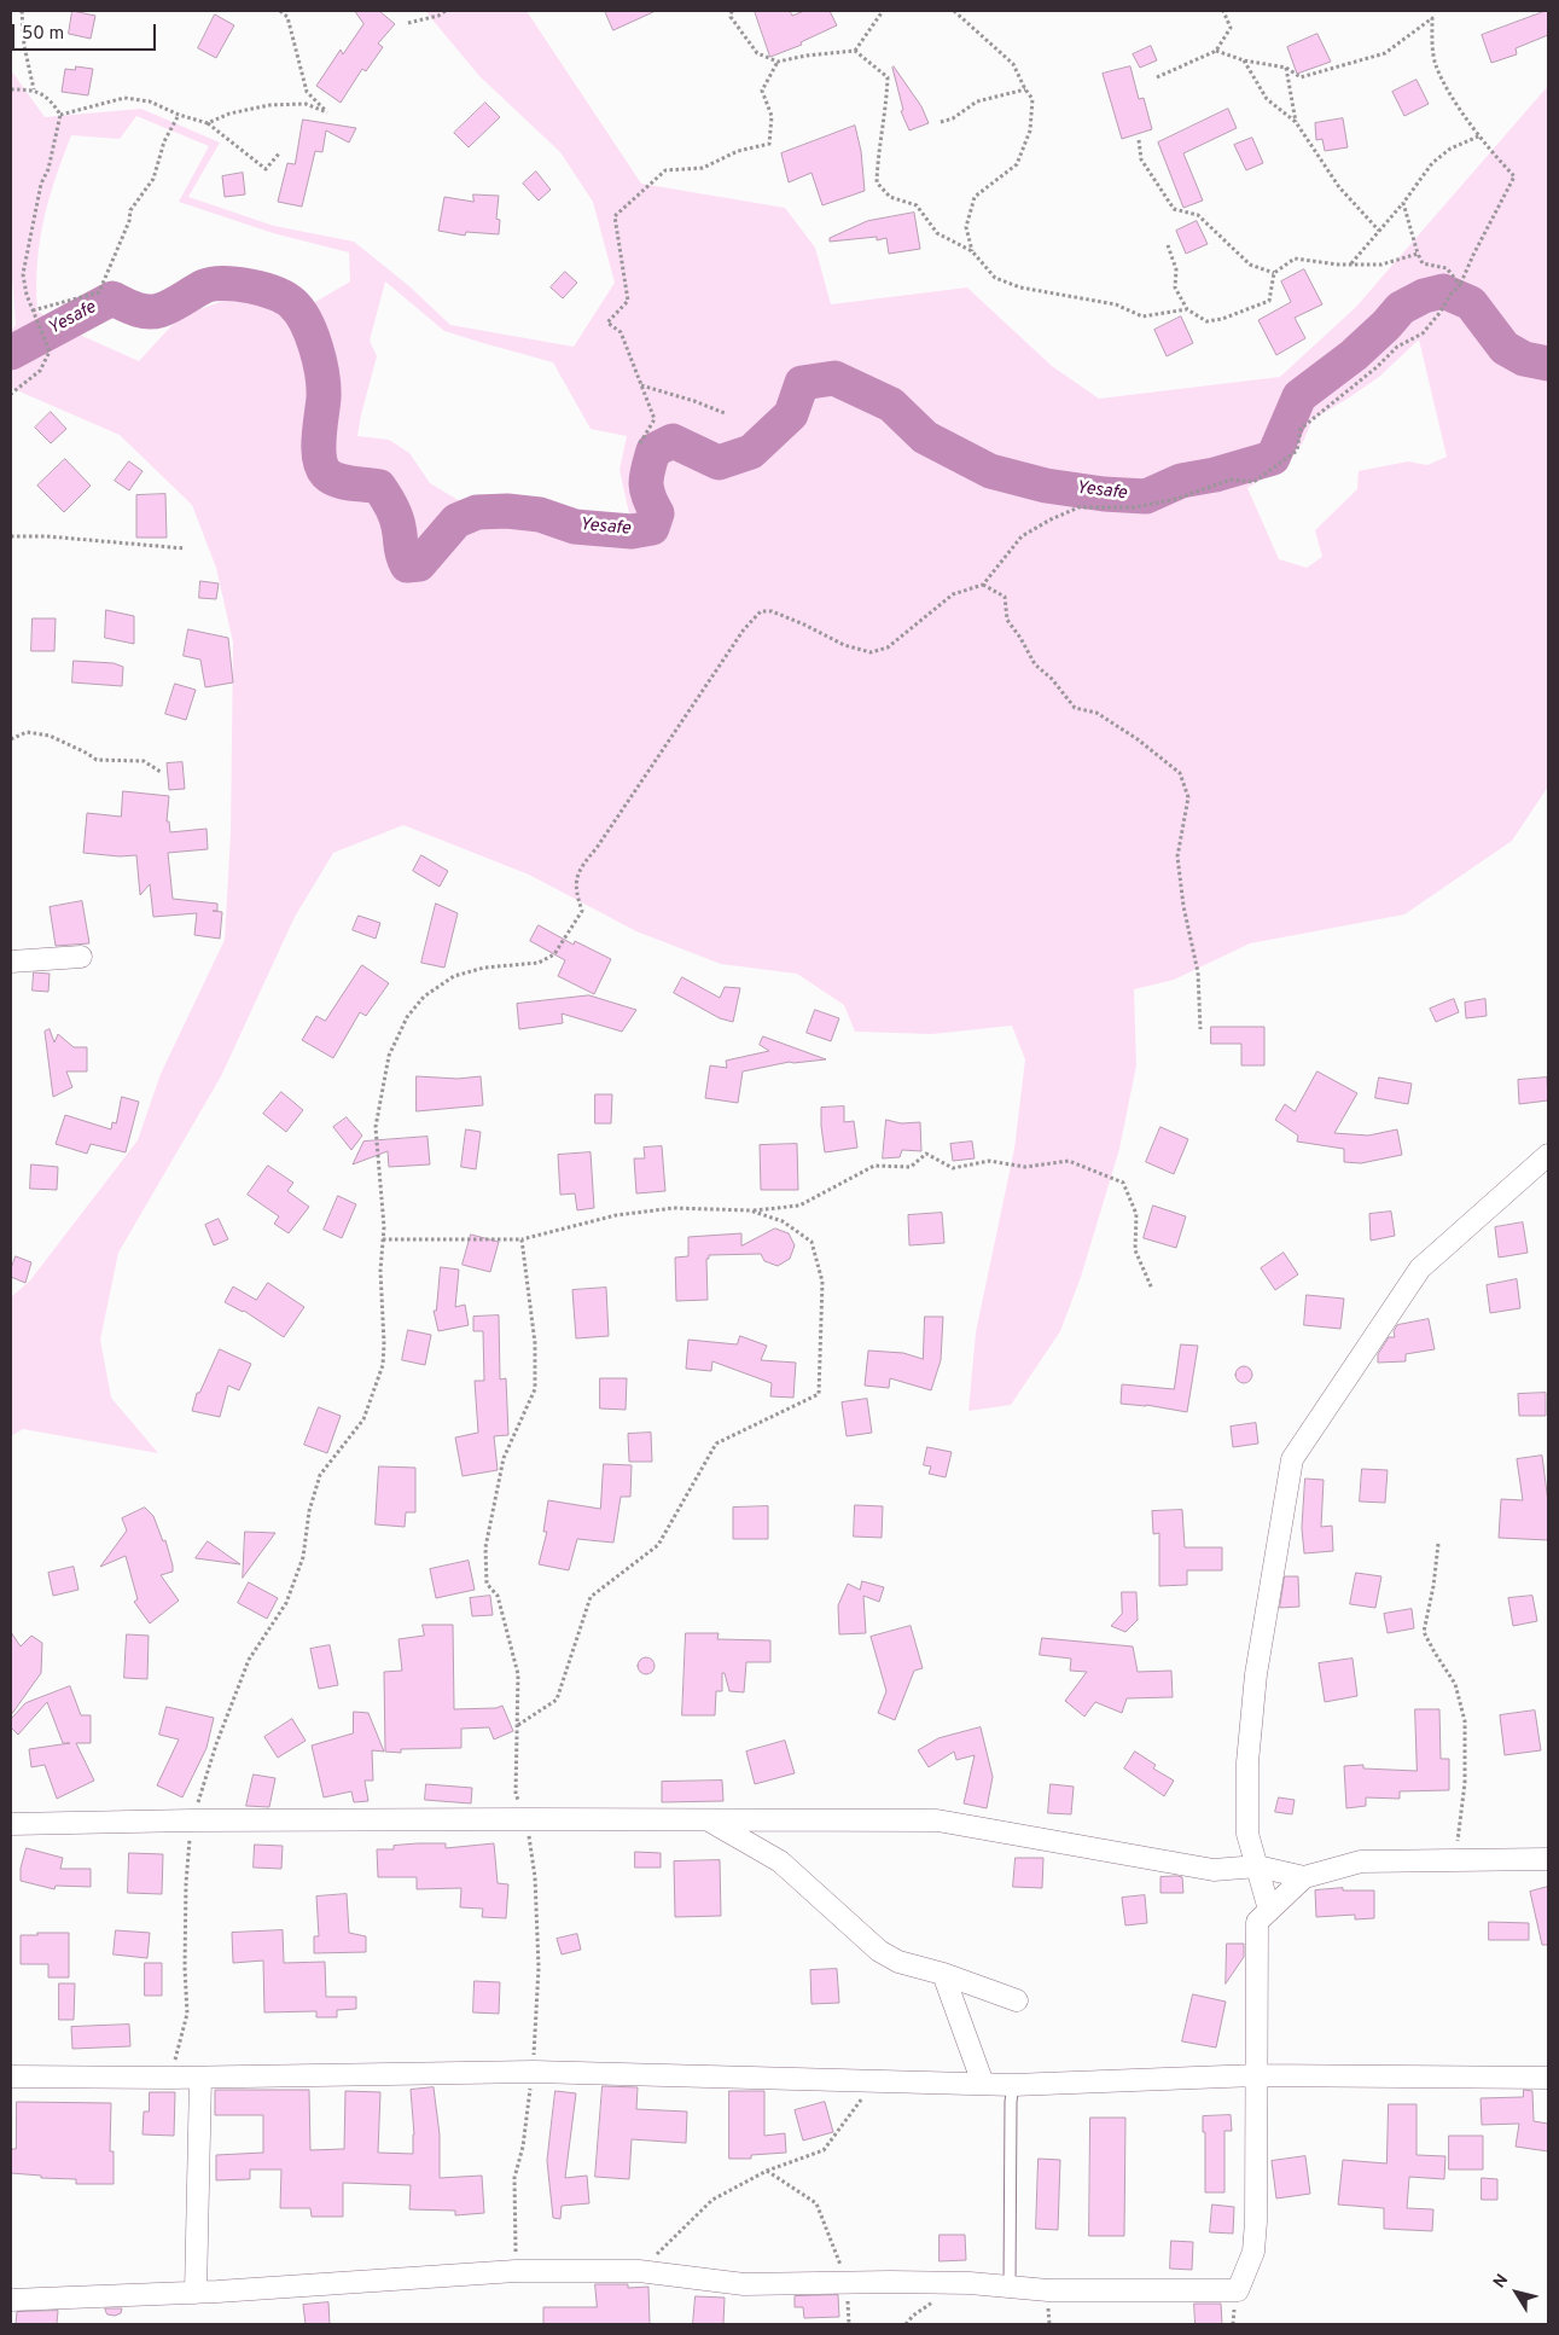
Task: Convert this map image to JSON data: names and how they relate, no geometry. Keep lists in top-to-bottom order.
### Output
{
  "water": ["Yesafe"],
  "scale_bar": "50 m",
  "north": "top left"
}
